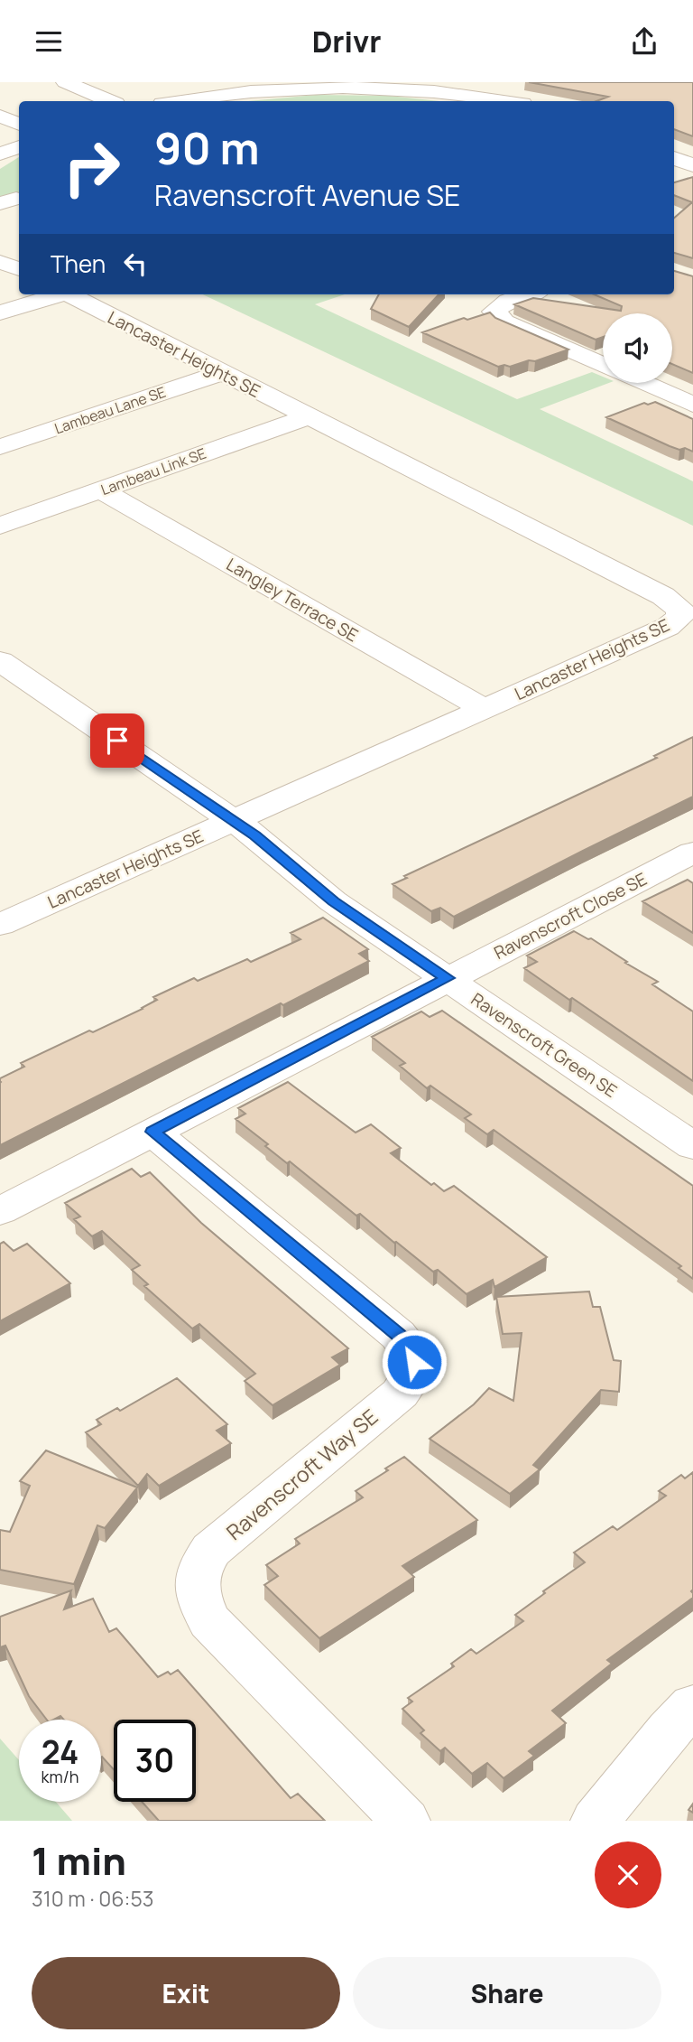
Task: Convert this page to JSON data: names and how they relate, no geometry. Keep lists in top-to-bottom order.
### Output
{
  "streets": {
    "street": [
      "Lancaster Heights SE",
      "Lambeau Lane SE",
      "Lambeau Link SE",
      "Langley Terrace SE",
      "Ravenscroft Close SE",
      "Ravenscroft Green SE",
      "Ravenscroft Way SE"
    ]
  },
  "crossings": [
    ["Lancaster Heights SE", "Lambeau Lane SE"],
    ["Lancaster Heights SE", "Lambeau Link SE"],
    ["Lancaster Heights SE", "Langley Terrace SE"],
    ["Lancaster Heights SE", "Ravenscroft Green SE"],
    ["Lambeau Link SE", "Langley Terrace SE"],
    ["Ravenscroft Close SE", "Ravenscroft Green SE"],
    ["Ravenscroft Close SE", "Ravenscroft Way SE"]
  ],
  "page": {
    "header": "Drivr",
    "turn": ["90 m", "Ravenscroft Avenue SE"],
    "then": "Then",
    "speed": "24 km/h",
    "limit": "30",
    "heading": ["1 min", "310 m · 06:53"],
    "buttons": ["Exit", "Share"]
  }
}
